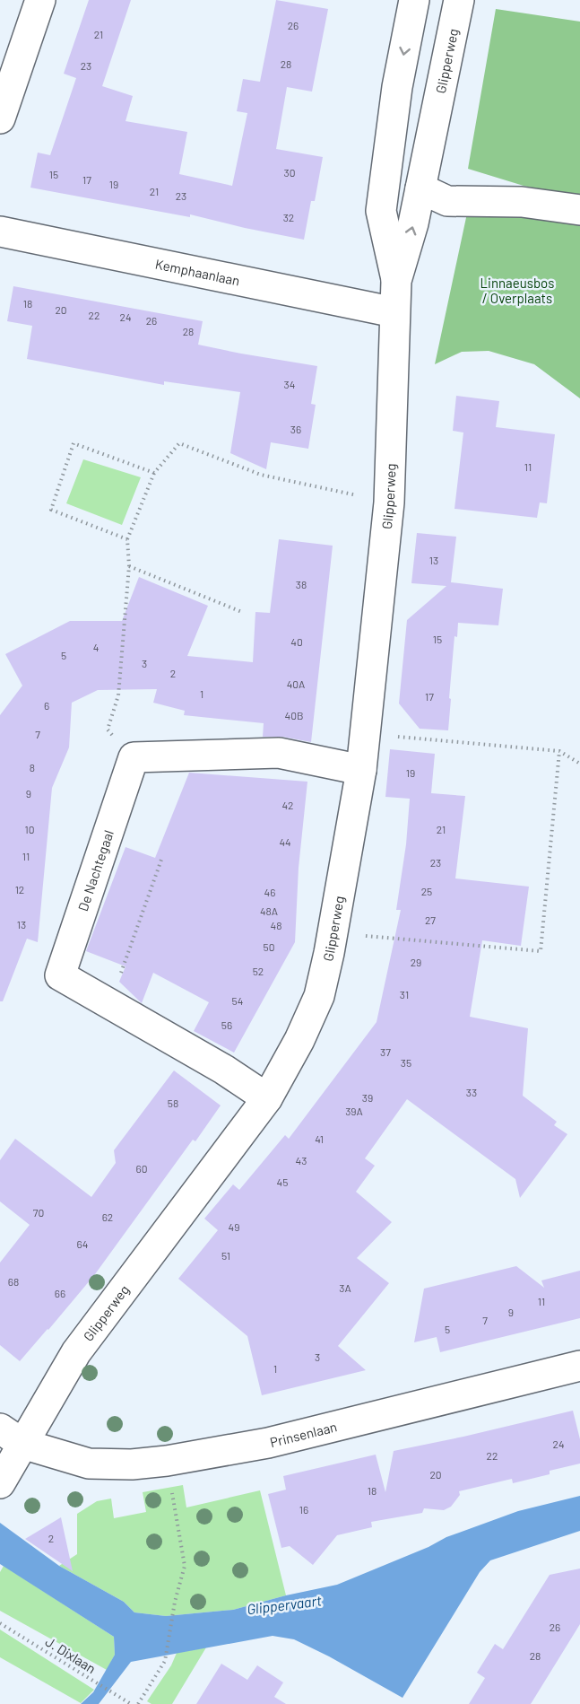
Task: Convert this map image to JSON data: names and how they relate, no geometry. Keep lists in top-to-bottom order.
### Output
{
  "streets": {
    "street": [
      "Glipperweg",
      "Kemphaanlaan",
      "De Nachtegaal",
      "Prinsenlaan"
    ],
    "path": ["J. Dixlaan"]
  },
  "crossings": [
    ["Glipperweg", "Kemphaanlaan"],
    ["Glipperweg", "De Nachtegaal"],
    ["Glipperweg", "Prinsenlaan"]
  ],
  "water": ["Glippervaart"],
  "parks": ["Linnaeusbos / Overplaats"],
  "house_numbers": [
    "26",
    "21",
    "28",
    "23",
    "30",
    "15",
    "17",
    "19",
    "21",
    "23",
    "32",
    "18",
    "20",
    "22",
    "24",
    "26",
    "28",
    "34",
    "36",
    "11",
    "13",
    "38",
    "15",
    "40",
    "4",
    "5",
    "3",
    "2",
    "40A",
    "1",
    "17",
    "6",
    "40B",
    "7",
    "8",
    "19",
    "9",
    "42",
    "10",
    "21",
    "44",
    "11",
    "23",
    "12",
    "25",
    "46",
    "48A",
    "27",
    "13",
    "48",
    "50",
    "29",
    "52",
    "31",
    "54",
    "56",
    "37",
    "35",
    "33",
    "39",
    "58",
    "39A",
    "41",
    "43",
    "60",
    "45",
    "70",
    "62",
    "49",
    "64",
    "51",
    "68",
    "3A",
    "66",
    "11",
    "9",
    "7",
    "5",
    "3",
    "1",
    "24",
    "22",
    "20",
    "18",
    "16",
    "2",
    "26",
    "28"
  ]
}
